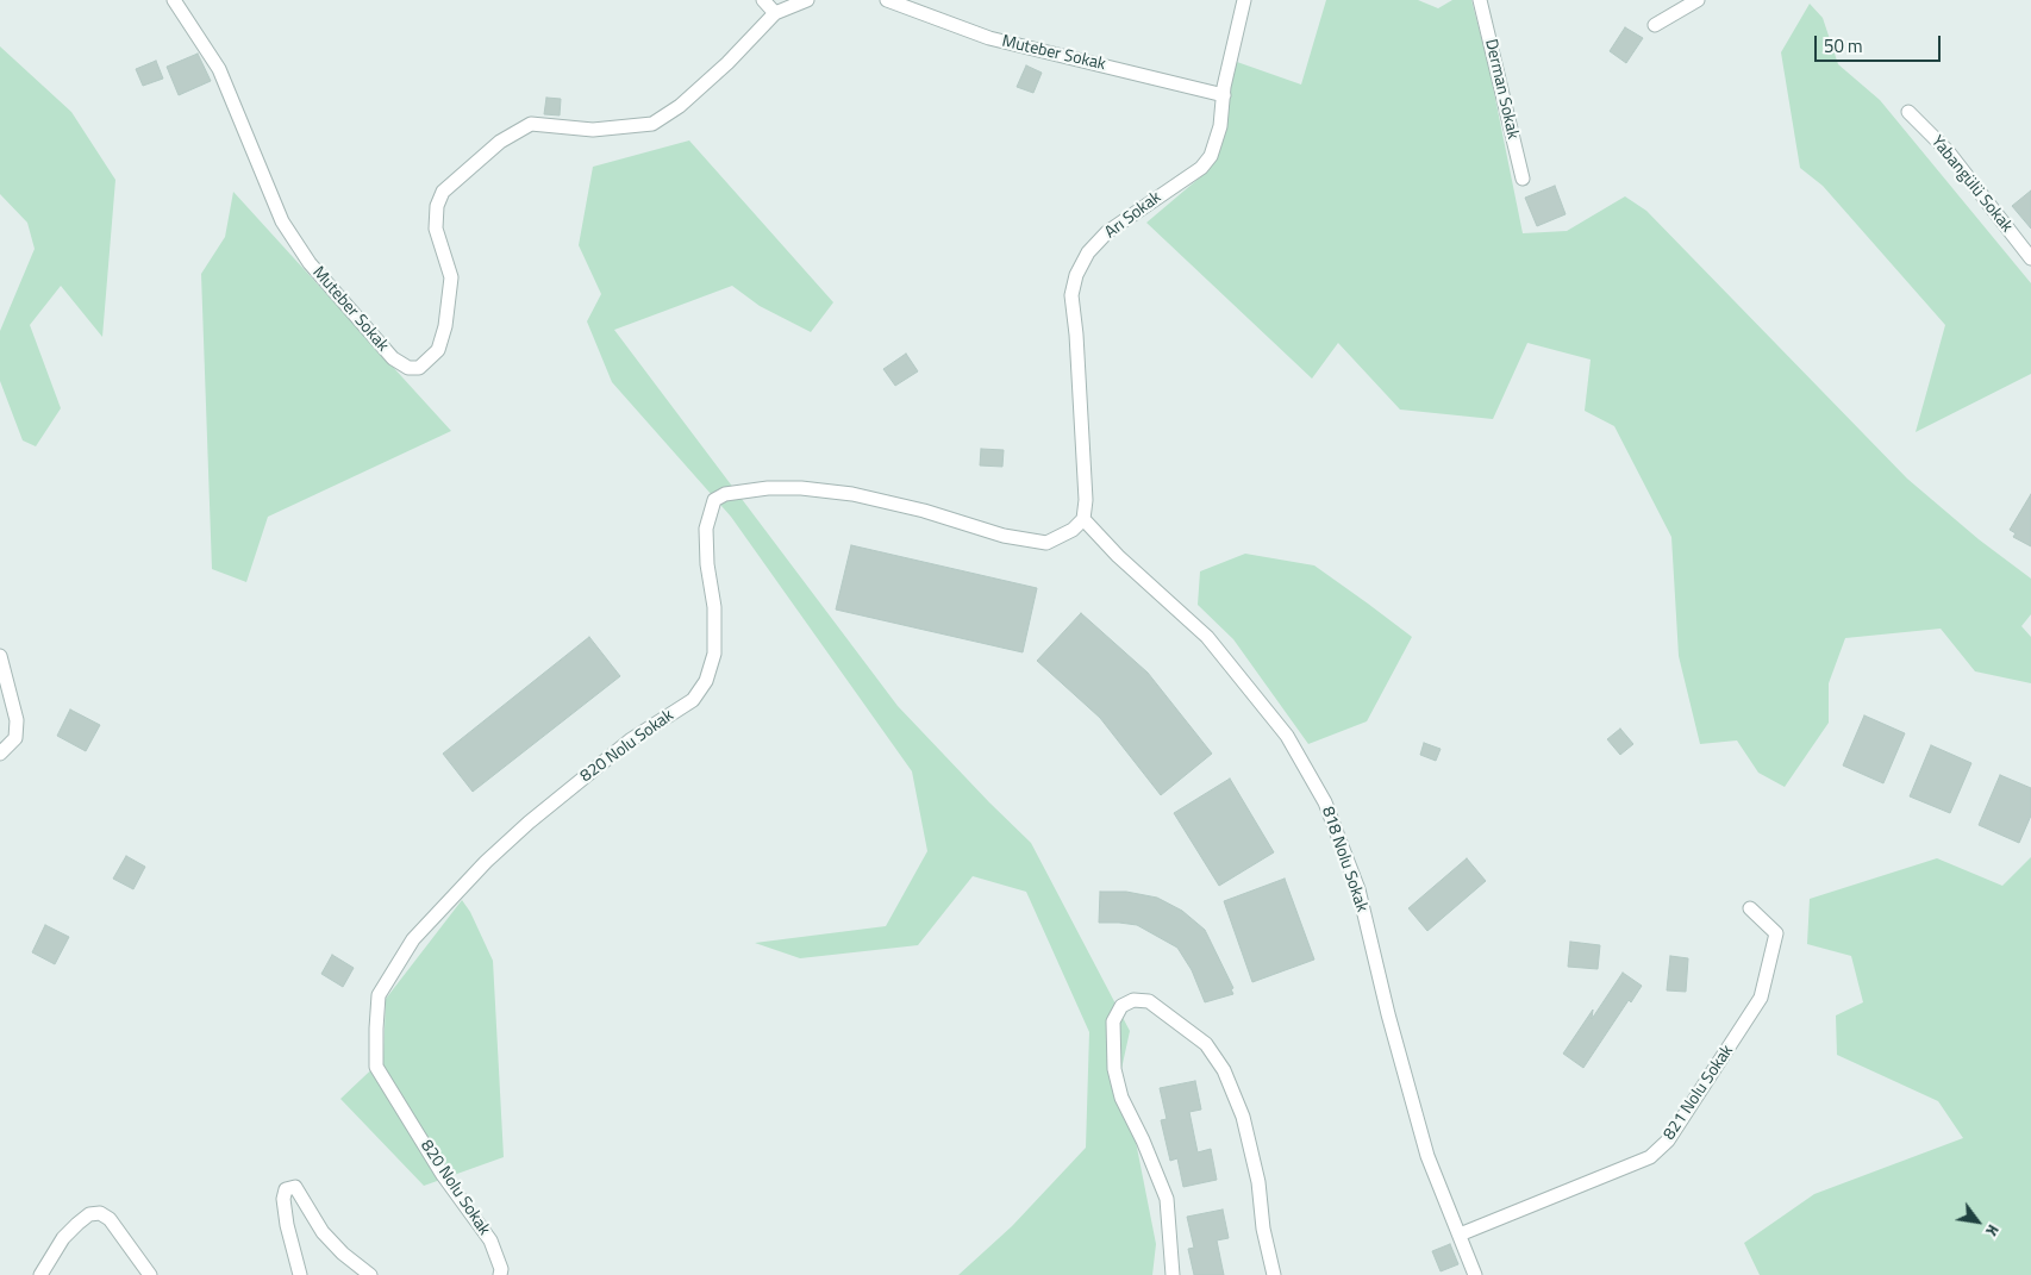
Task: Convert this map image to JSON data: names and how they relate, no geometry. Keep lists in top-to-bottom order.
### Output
{
  "streets": {
    "street": [
      "Muteber Sokak",
      "Derman Sokak",
      "Yabangülü Sokak",
      "Arı Sokak",
      "820 Nolu Sokak",
      "818 Nolu Sokak",
      "821 Nolu Sokak"
    ]
  },
  "crossings": [
    ["Muteber Sokak", "Arı Sokak"],
    ["Arı Sokak", "820 Nolu Sokak"],
    ["Arı Sokak", "818 Nolu Sokak"],
    ["820 Nolu Sokak", "818 Nolu Sokak"],
    ["818 Nolu Sokak", "821 Nolu Sokak"]
  ],
  "scale_bar": "50 m",
  "north": "bottom right"
}
